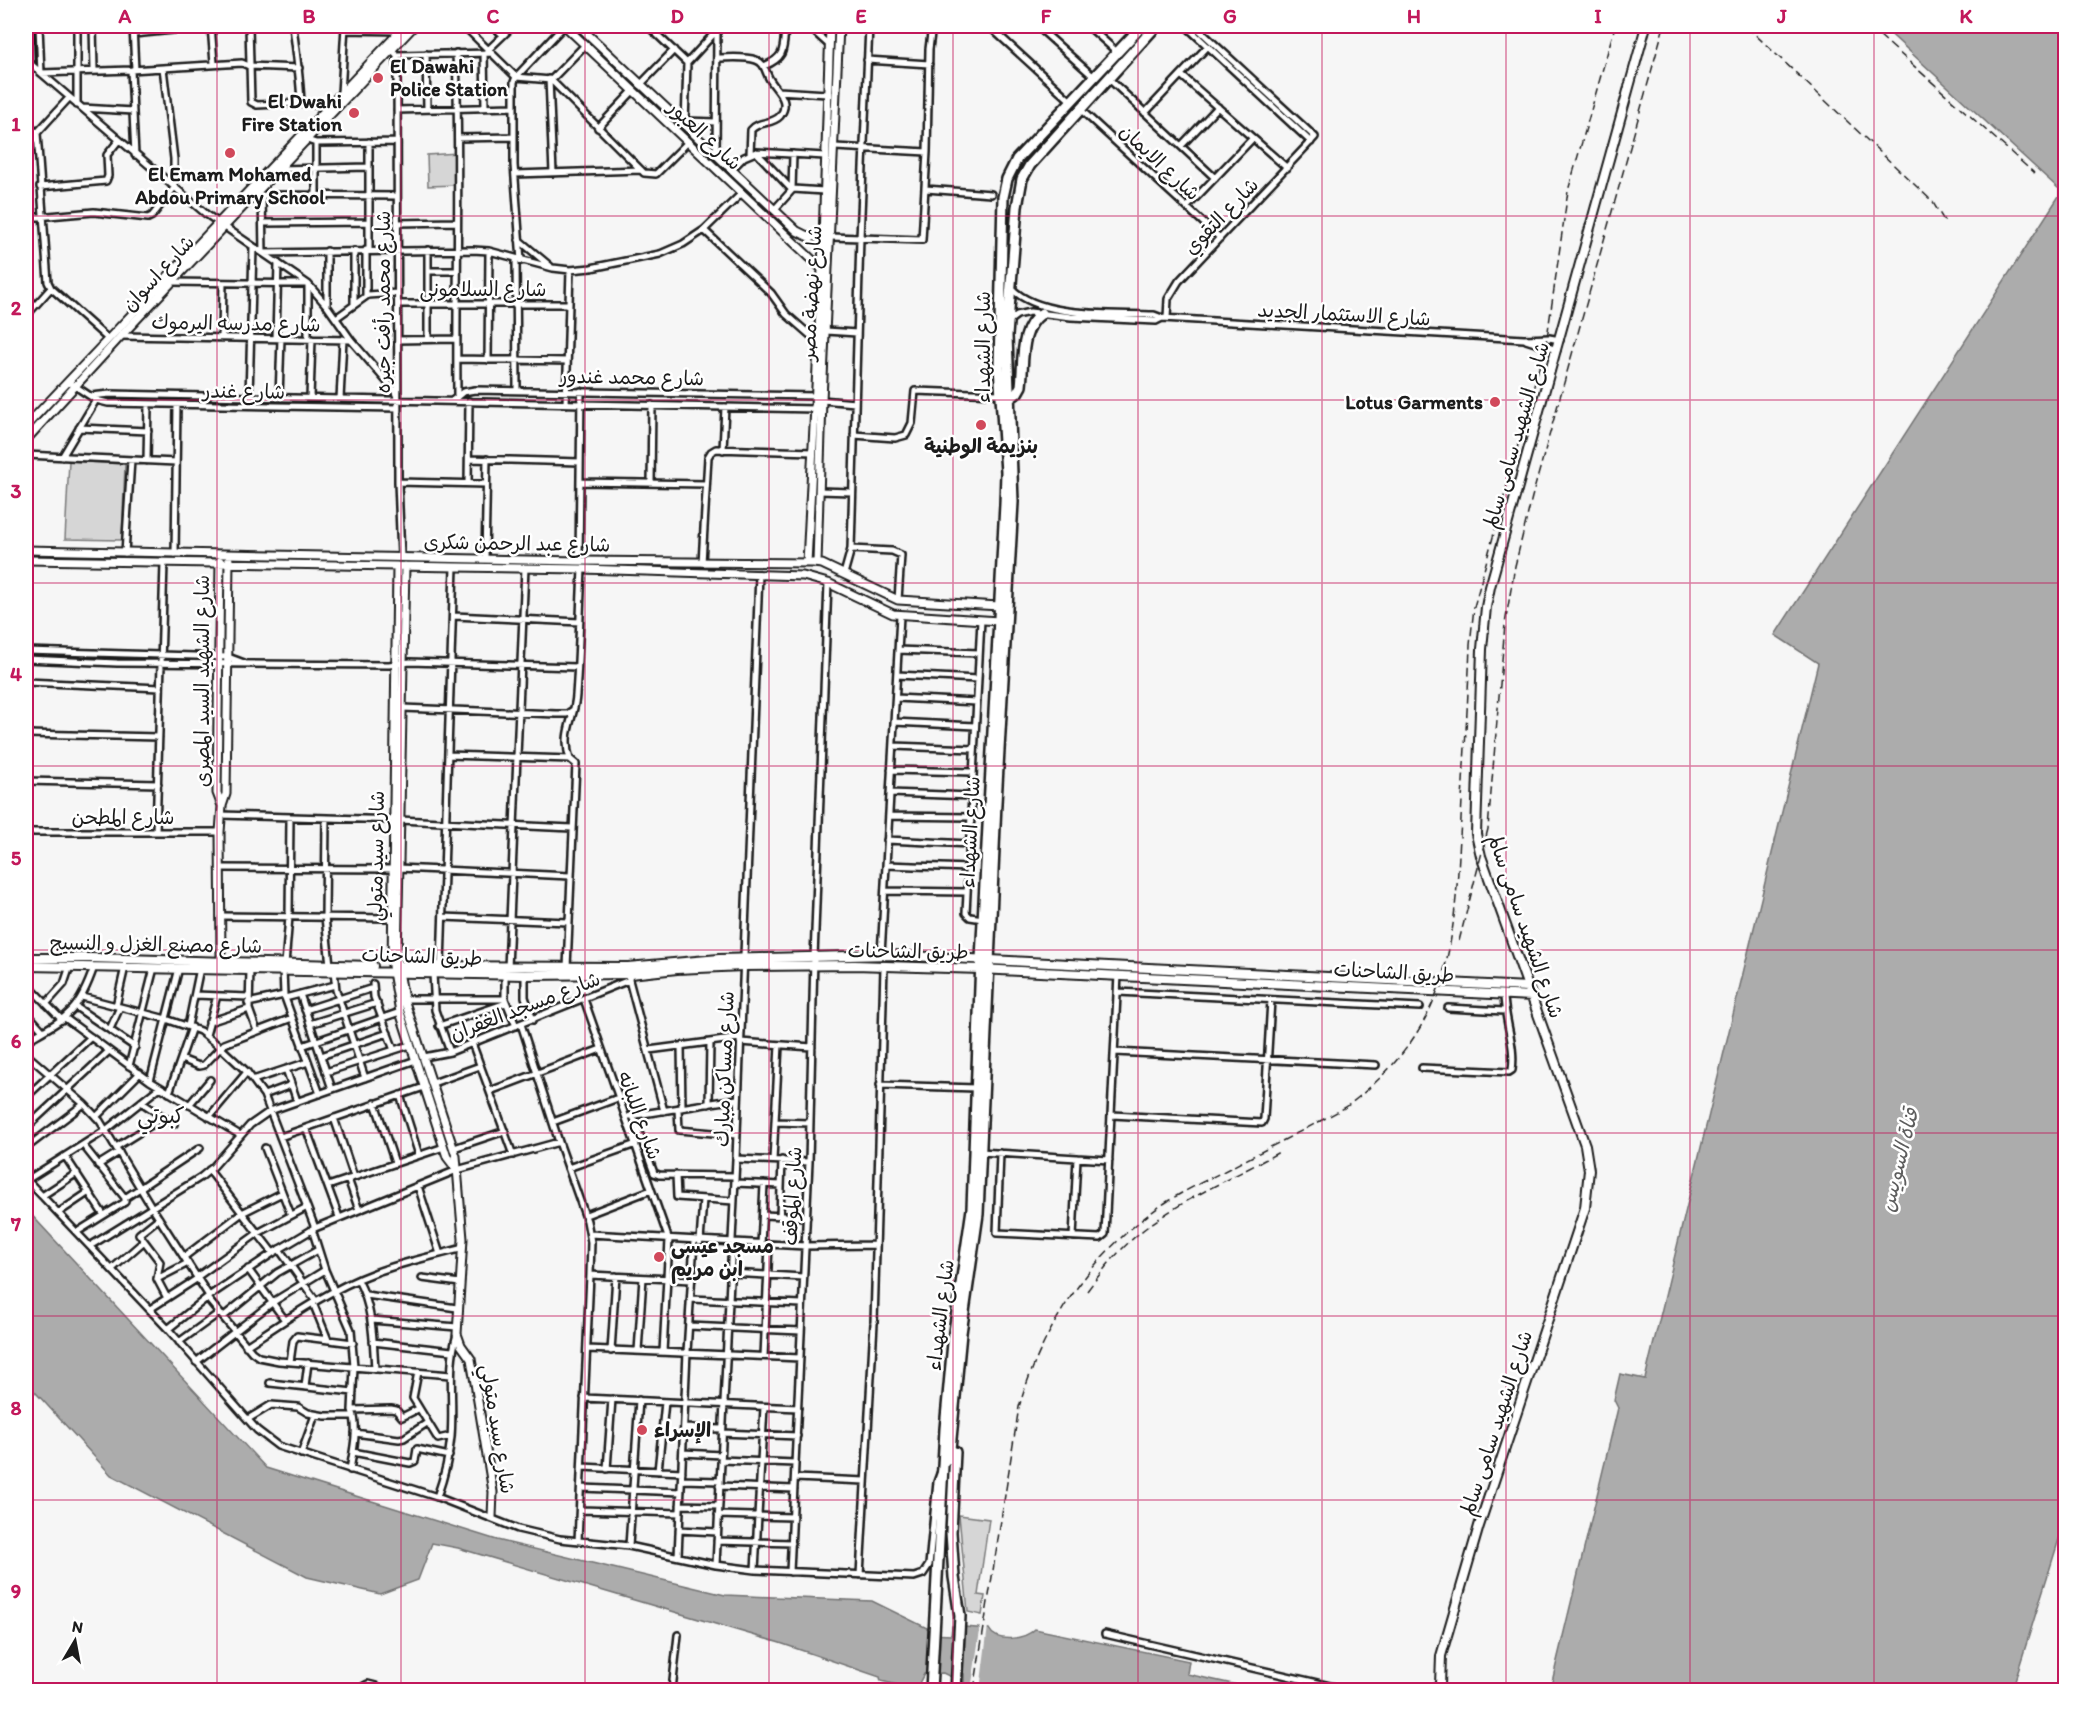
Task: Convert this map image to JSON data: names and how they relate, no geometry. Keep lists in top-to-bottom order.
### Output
{
  "streets": {
    "highway": ["شارع الشهداء"],
    "main road": ["شارع الشهيد سامى سالم", "شارع مصنع الغزل و النسيج", "طريق الشاحنات"],
    "street": [
      "شارع العبور",
      "شارع الايمان",
      "شارع التقوي",
      "شارع اسوان",
      "شارع السلامونى",
      "شارع نهضة مصر",
      "شارع محمد رأفت جيره",
      "شارع الاستثمار الجديد",
      "شارع مدرسه اليرموك",
      "شارع محمد غندور",
      "شارع غندر",
      "شارع عبد الرحمن شكرى",
      "شارع الشهيد السيد المصرى",
      "شارع المطحن",
      "شارع سيد متولي",
      "شارع مسجد الغفران",
      "شارع مساكن مبارك",
      "شارع اللبانه",
      "شارع الموقف"
    ]
  },
  "crossings": [
    ["شارع العبور", "شارع نهضة مصر"],
    ["شارع الايمان", "شارع التقوي"],
    ["شارع الايمان", "شارع الشهداء"],
    ["شارع التقوي", "شارع الاستثمار الجديد"],
    ["شارع اسوان", "شارع محمد رأفت جيره"],
    ["شارع اسوان", "شارع مدرسه اليرموك"],
    ["شارع اسوان", "شارع غندر"],
    ["شارع السلامونى", "شارع محمد رأفت جيره"],
    ["شارع نهضة مصر", "شارع محمد غندور"],
    ["شارع نهضة مصر", "شارع عبد الرحمن شكرى"],
    ["شارع محمد رأفت جيره", "شارع محمد غندور"],
    ["شارع محمد رأفت جيره", "شارع غندر"],
    ["شارع محمد رأفت جيره", "شارع عبد الرحمن شكرى"],
    ["شارع الاستثمار الجديد", "شارع الشهداء"],
    ["شارع الاستثمار الجديد", "شارع الشهيد سامى سالم"],
    ["شارع الشهداء", "شارع عبد الرحمن شكرى"],
    ["شارع الشهداء", "طريق الشاحنات"],
    ["شارع محمد غندور", "شارع غندر"],
    ["شارع الشهيد سامى سالم", "طريق الشاحنات"],
    ["شارع عبد الرحمن شكرى", "شارع الشهيد السيد المصرى"],
    ["شارع عبد الرحمن شكرى", "شارع سيد متولي"],
    ["شارع عبد الرحمن شكرى", "شارع مساكن مبارك"],
    ["شارع عبد الرحمن شكرى", "شارع الموقف"],
    ["شارع الشهيد السيد المصرى", "شارع المطحن"],
    ["شارع الشهيد السيد المصرى", "شارع مصنع الغزل و النسيج"],
    ["شارع سيد متولي", "طريق الشاحنات"],
    ["شارع سيد متولي", "شارع مسجد الغفران"],
    ["شارع مصنع الغزل و النسيج", "طريق الشاحنات"],
    ["طريق الشاحنات", "شارع مسجد الغفران"],
    ["طريق الشاحنات", "شارع مساكن مبارك"],
    ["طريق الشاحنات", "شارع الموقف"],
    ["شارع مسجد الغفران", "شارع اللبانه"]
  ],
  "districts": ["كبوتي"],
  "water": ["قناة السويس"],
  "places": [
    "El Dawahi Police Station",
    "El Dwahi Fire Station",
    "El Emam Mohamed Abdou Primary School",
    "Lotus Garments",
    "بنزيمة الوطنية",
    "مسجد عيسى ابن مريم",
    "الإسراء"
  ],
  "north": "top",
  "grid": {
    "columns": [
      "A",
      "B",
      "C",
      "D",
      "E",
      "F",
      "G",
      "H",
      "I",
      "J",
      "K"
    ],
    "rows": [
      "1",
      "2",
      "3",
      "4",
      "5",
      "6",
      "7",
      "8",
      "9"
    ]
  }
}
